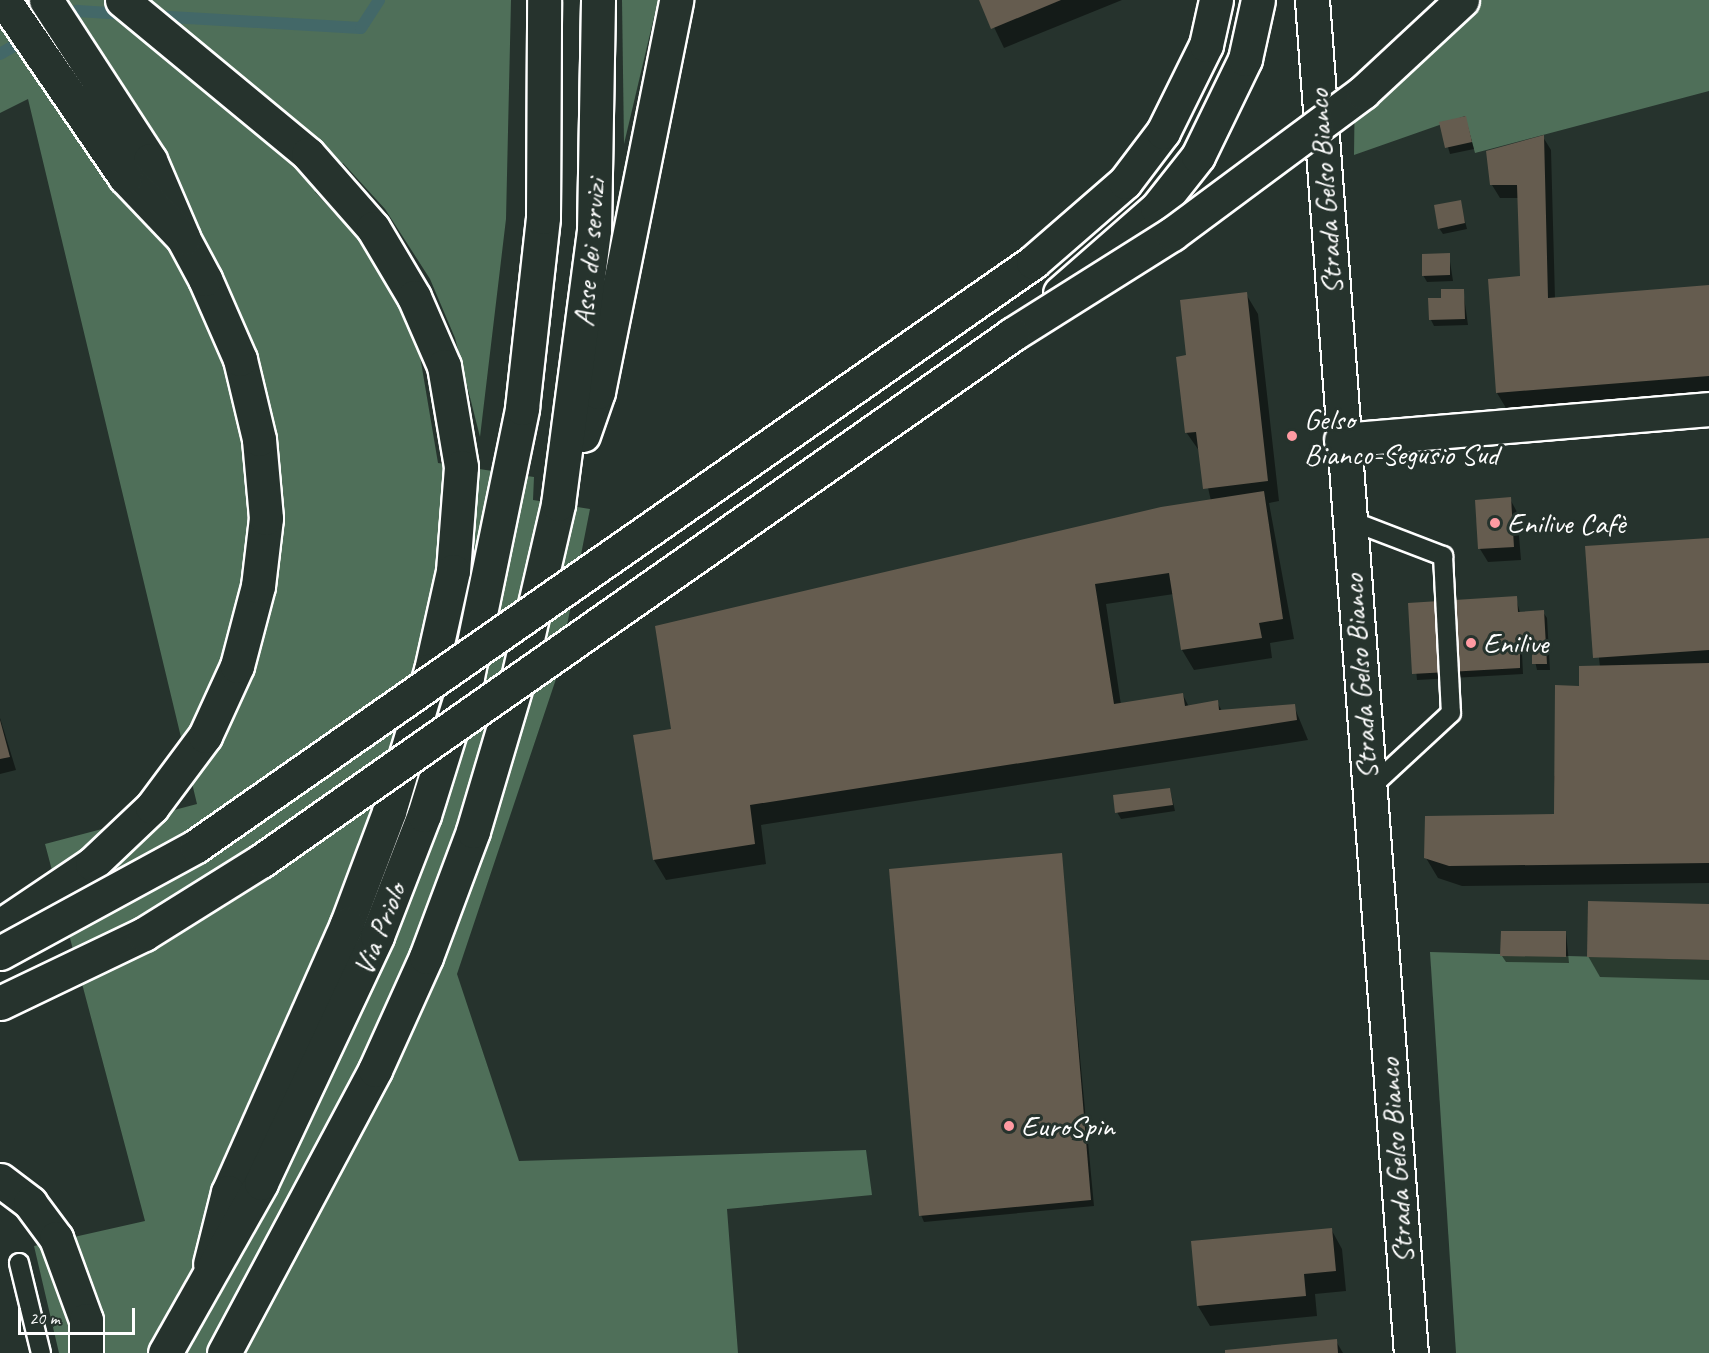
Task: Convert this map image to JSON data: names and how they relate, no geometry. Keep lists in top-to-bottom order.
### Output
{
  "streets": {
    "main road": ["Strada Gelso Bianco", "Asse dei servizi", "Via Priolo"]
  },
  "crossings": [
    ["Asse dei servizi", "Via Priolo"]
  ],
  "places": [
    "Gelso Bianco-Segusio Sud",
    "Enilive Cafè",
    "Enilive",
    "EuroSpin"
  ],
  "scale_bar": "20 m"
}
